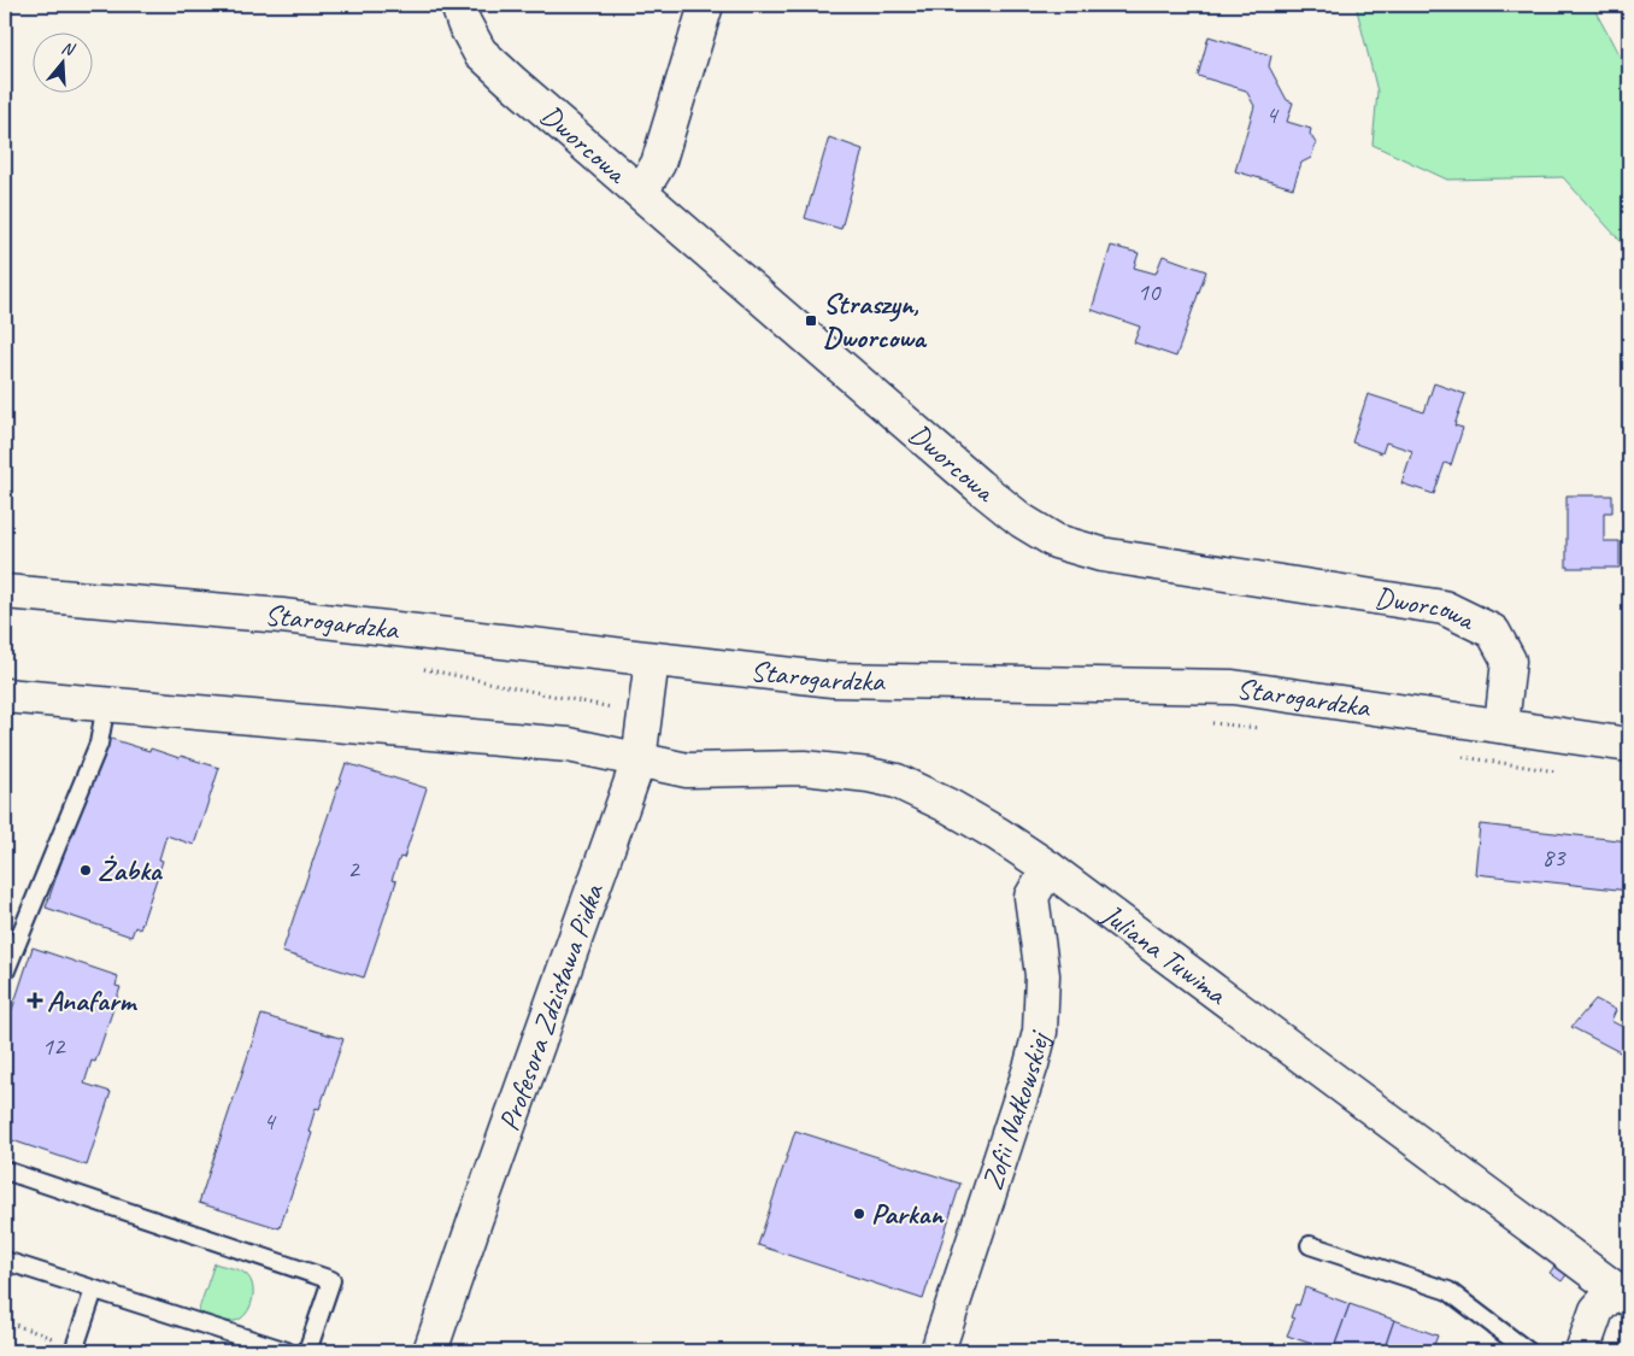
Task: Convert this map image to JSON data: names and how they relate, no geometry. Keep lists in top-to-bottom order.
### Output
{
  "streets": {
    "street": [
      "Dworcowa",
      "Starogardzka",
      "Juliana Tuwima",
      "Profesora Zdzisława Pidka",
      "Zofii Nałkowskiej"
    ]
  },
  "crossings": [
    ["Dworcowa", "Starogardzka"],
    ["Starogardzka", "Profesora Zdzisława Pidka"],
    ["Juliana Tuwima", "Profesora Zdzisława Pidka"],
    ["Juliana Tuwima", "Zofii Nałkowskiej"]
  ],
  "places": {
    "transit": ["Straszyn, Dworcowa"],
    "other": ["Żabka", "Parkan"],
    "health": ["Anafarm"]
  },
  "house_numbers": [
    "4",
    "10",
    "83",
    "2",
    "12",
    "4"
  ],
  "north": "top"
}
